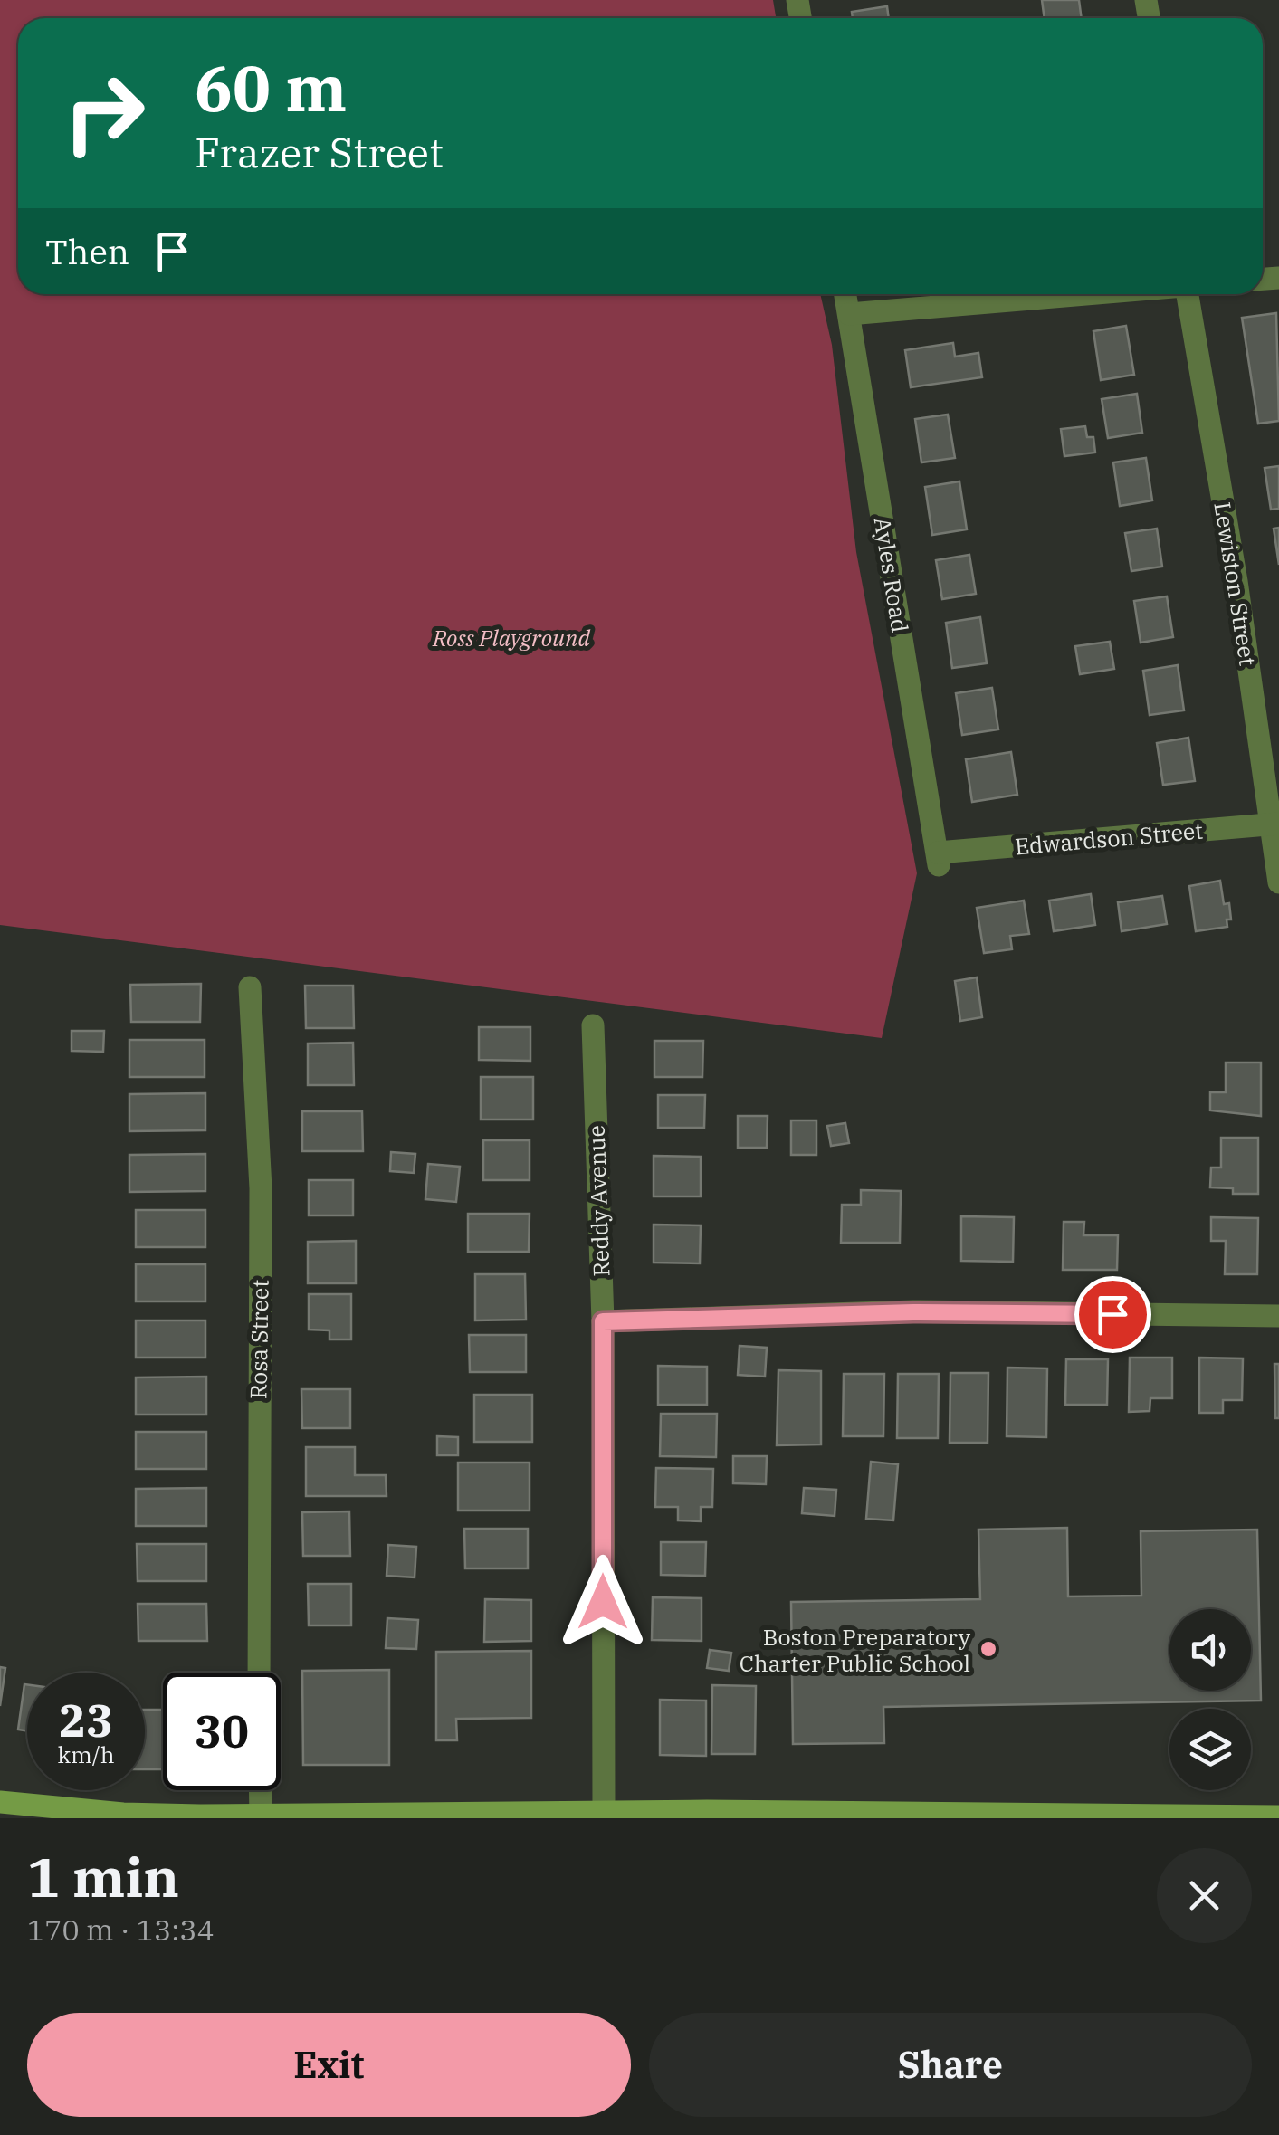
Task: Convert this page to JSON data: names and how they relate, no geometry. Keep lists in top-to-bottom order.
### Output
{
  "streets": {
    "street": [
      "Ayles Road",
      "Lewiston Street",
      "Edwardson Street",
      "Reddy Avenue",
      "Rosa Street"
    ]
  },
  "crossings": [
    ["Ayles Road", "Edwardson Street"],
    ["Lewiston Street", "Edwardson Street"]
  ],
  "parks": ["Ross Playground"],
  "places": ["Boston Preparatory Charter Public School"],
  "page": {
    "turn": ["60 m", "Frazer Street"],
    "then": "Then",
    "speed": "23 km/h",
    "limit": "30",
    "heading": ["1 min", "170 m · 13:34"],
    "buttons": ["Exit", "Share"]
  }
}
